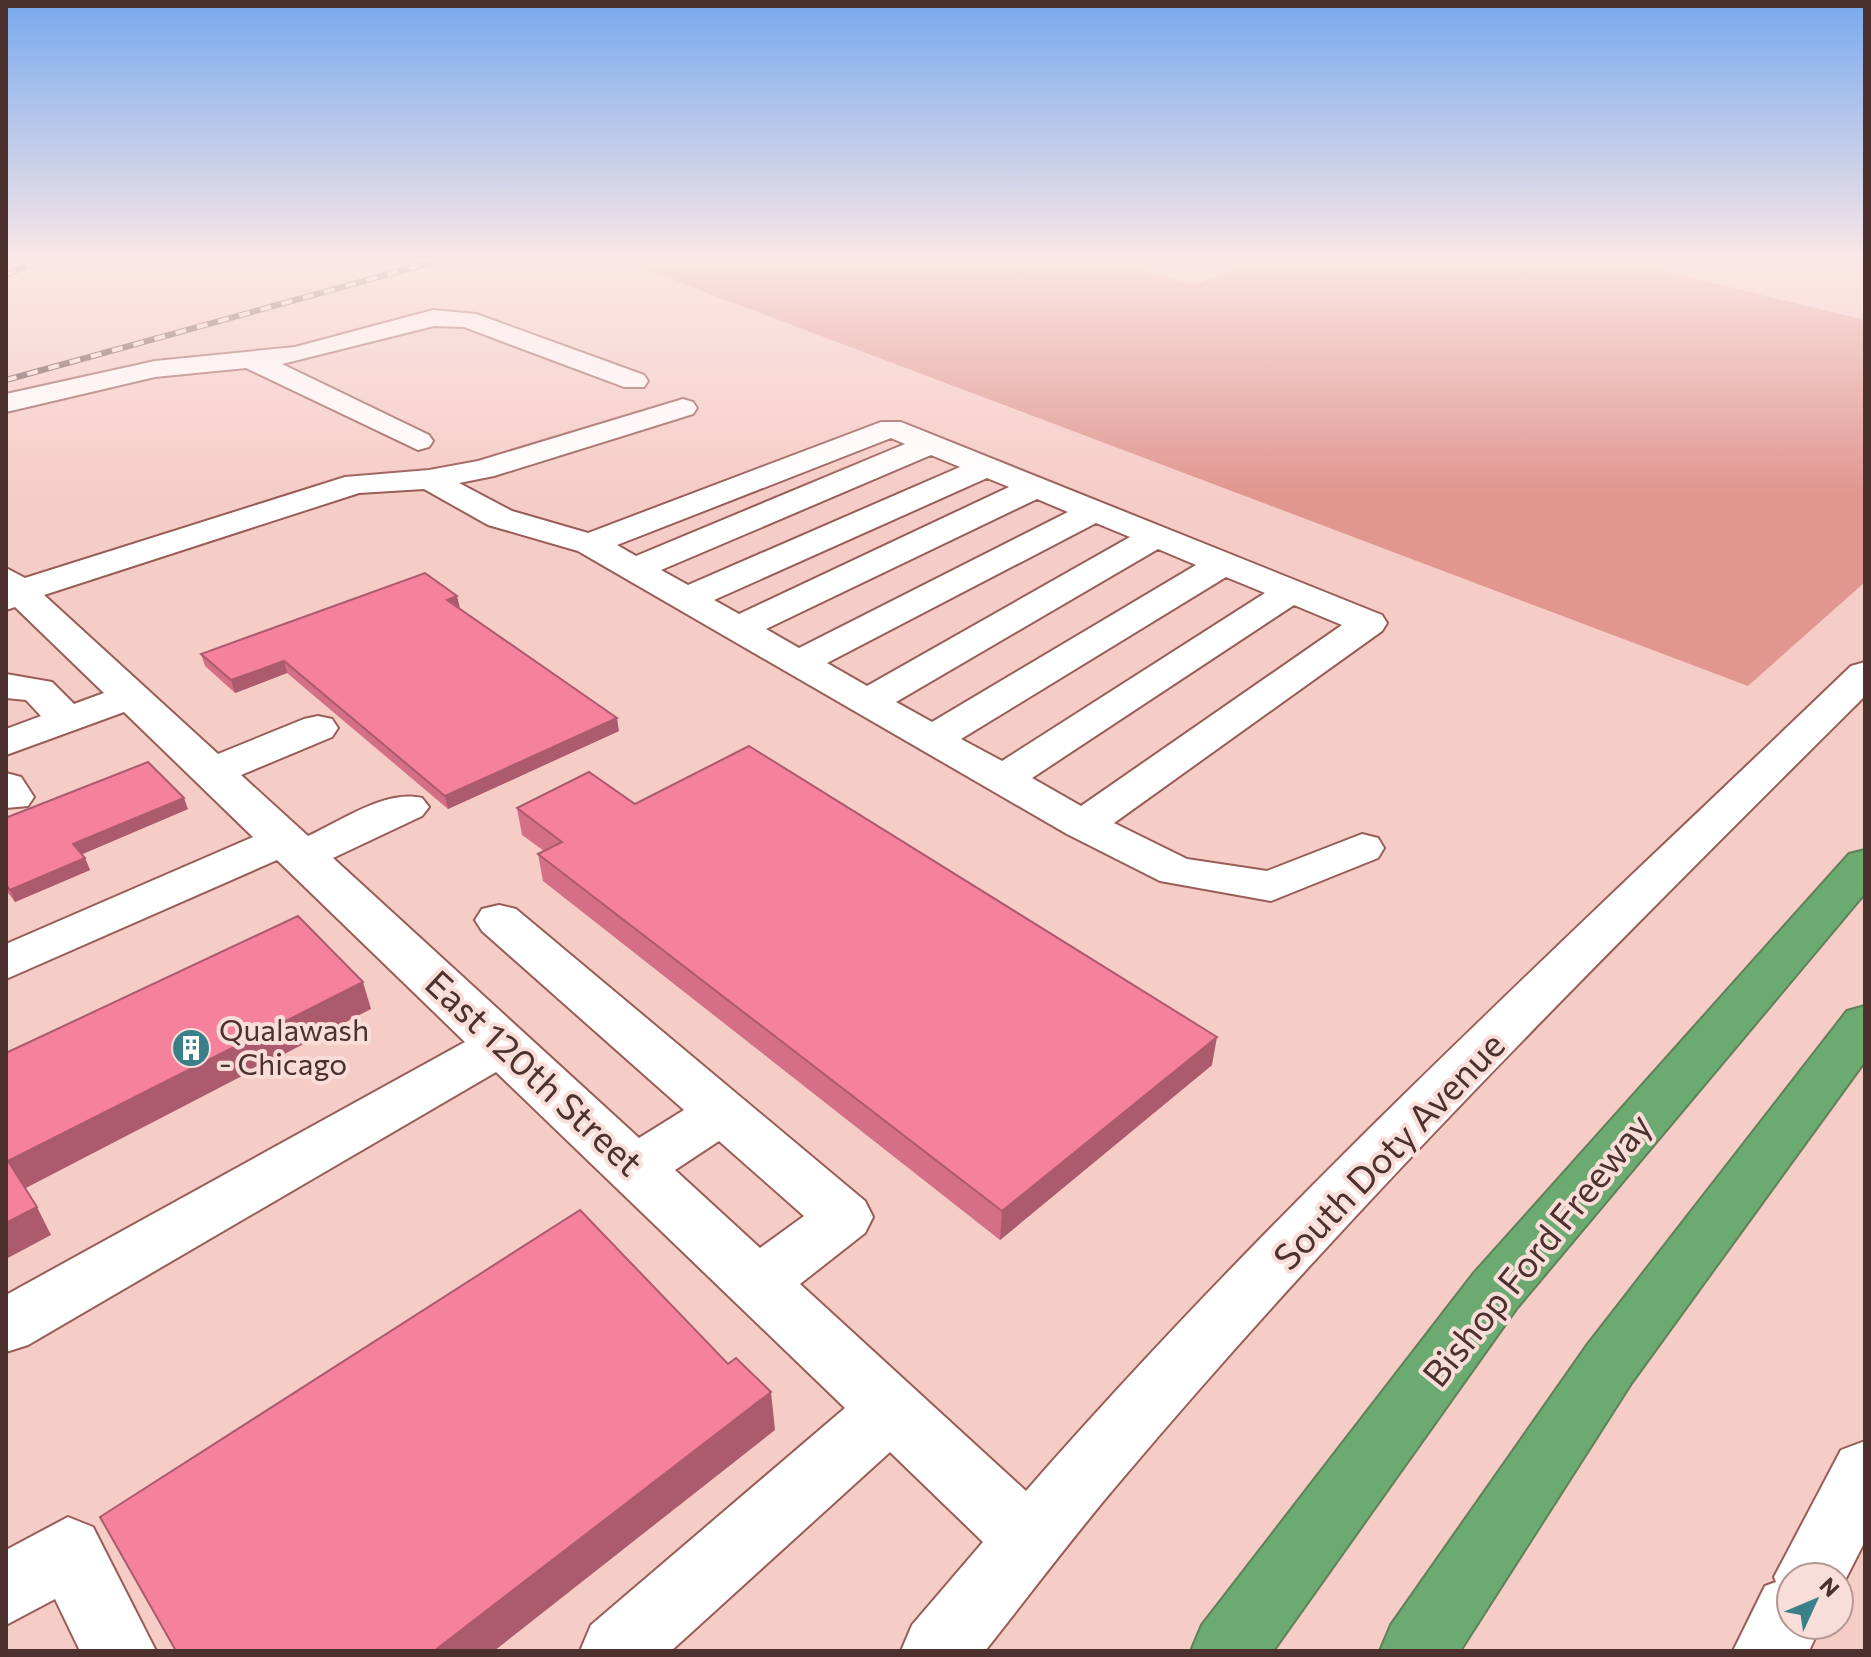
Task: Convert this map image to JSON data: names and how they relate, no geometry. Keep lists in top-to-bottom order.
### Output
{
  "streets": {
    "highway": ["Bishop Ford Freeway"],
    "street": ["East 120th Street", "South Doty Avenue"]
  },
  "crossings": [
    ["East 120th Street", "South Doty Avenue"]
  ],
  "places": {
    "building": ["Qualawash - Chicago"]
  },
  "north": "top right"
}
